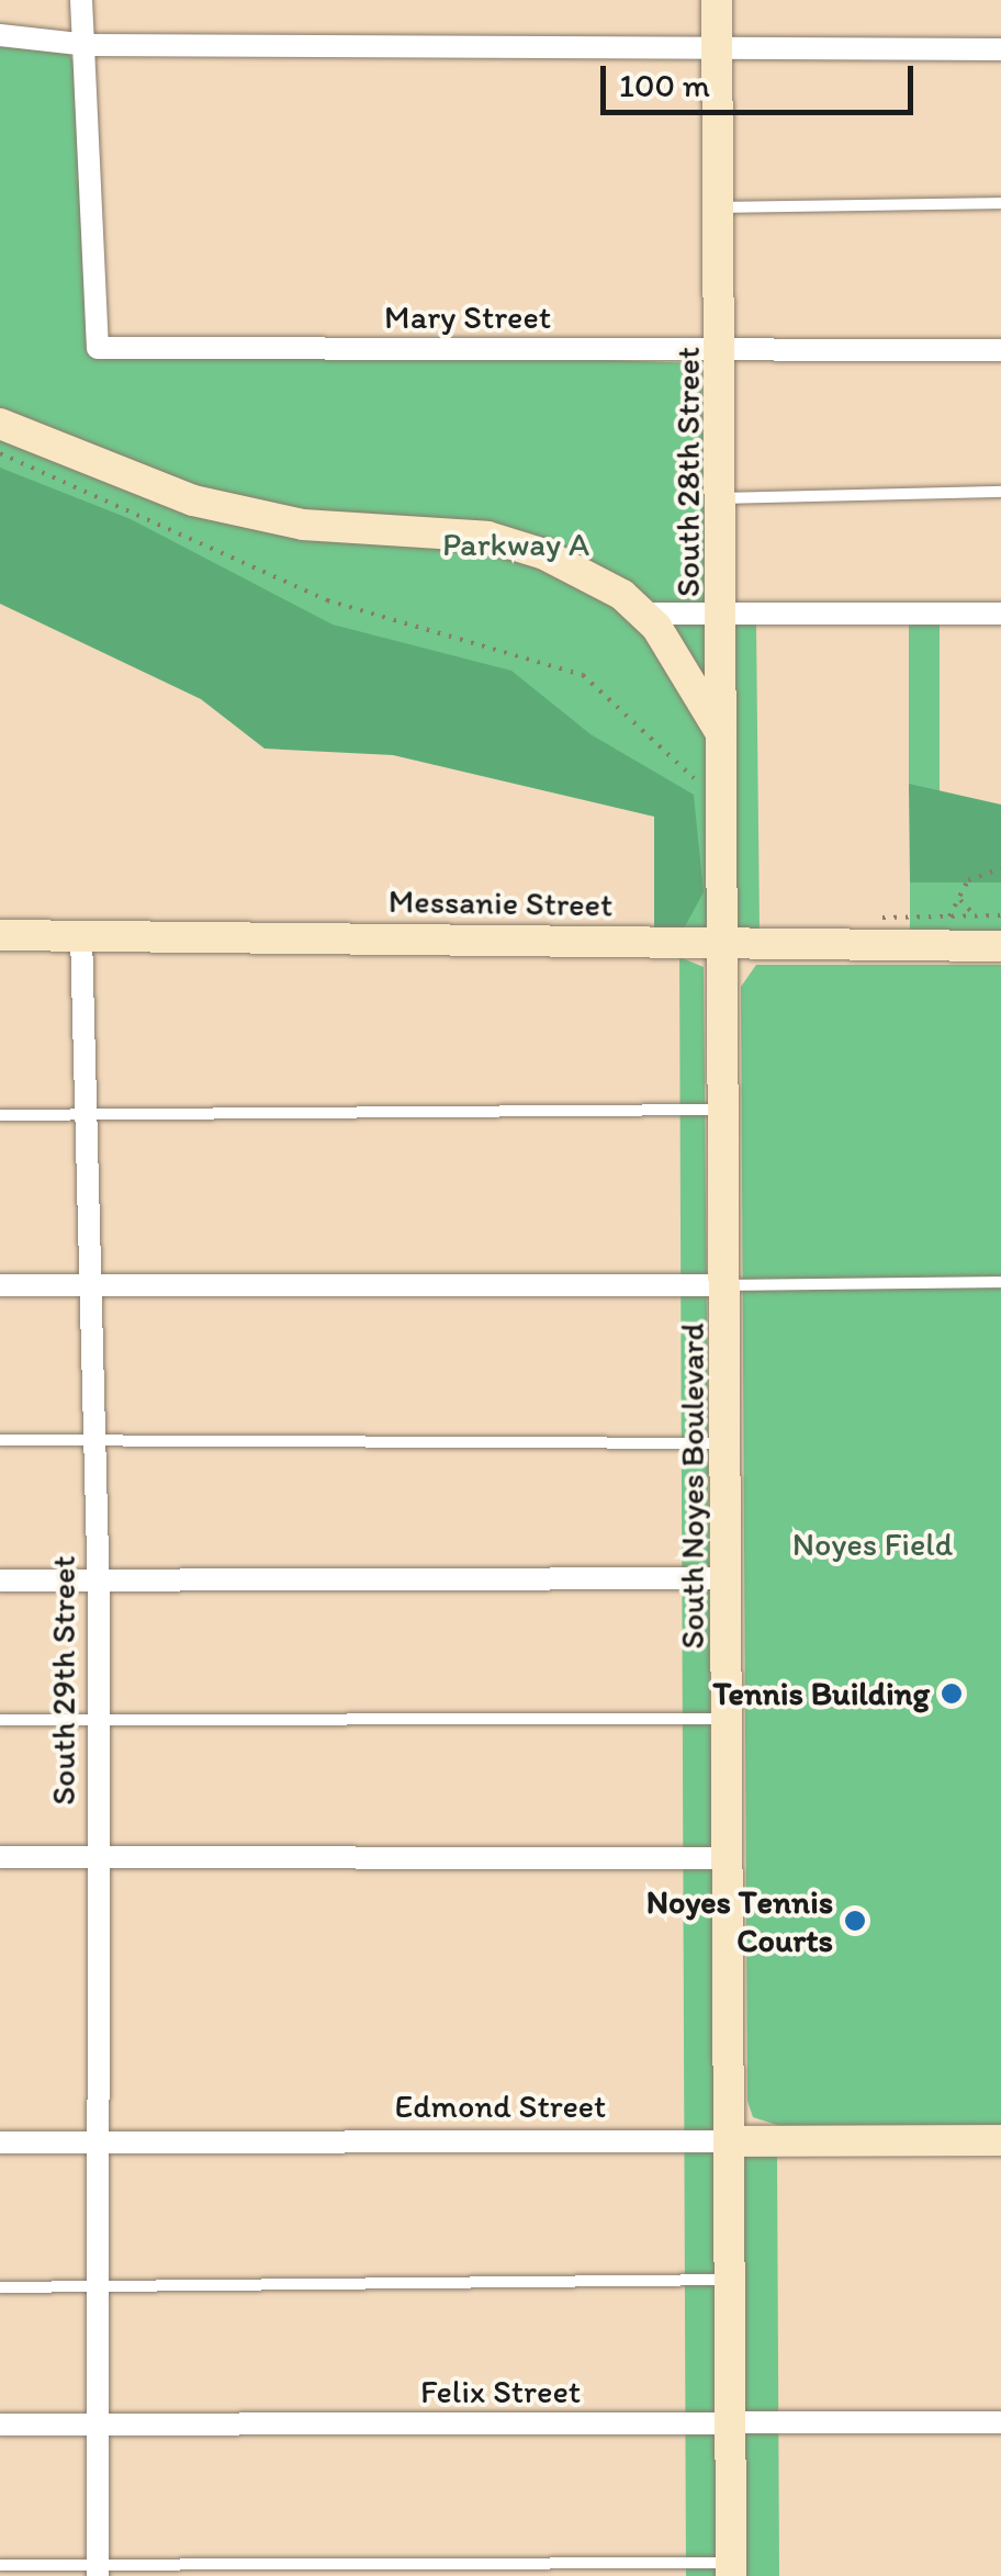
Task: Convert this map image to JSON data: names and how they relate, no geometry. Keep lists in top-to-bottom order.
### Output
{
  "streets": {
    "street": [
      "Mary Street",
      "South 28th Street",
      "Messanie Street",
      "South Noyes Boulevard",
      "South 29th Street",
      "Edmond Street",
      "Felix Street"
    ]
  },
  "crossings": [
    ["Mary Street", "South 28th Street"],
    ["South 28th Street", "Messanie Street"],
    ["South 28th Street", "South Noyes Boulevard"],
    ["Messanie Street", "South Noyes Boulevard"],
    ["Messanie Street", "South 29th Street"],
    ["South Noyes Boulevard", "Edmond Street"],
    ["South Noyes Boulevard", "Felix Street"],
    ["South 29th Street", "Edmond Street"],
    ["South 29th Street", "Felix Street"]
  ],
  "parks": ["Parkway A", "Noyes Field"],
  "places": ["Tennis Building", "Noyes Tennis Courts"],
  "scale_bar": "100 m"
}
